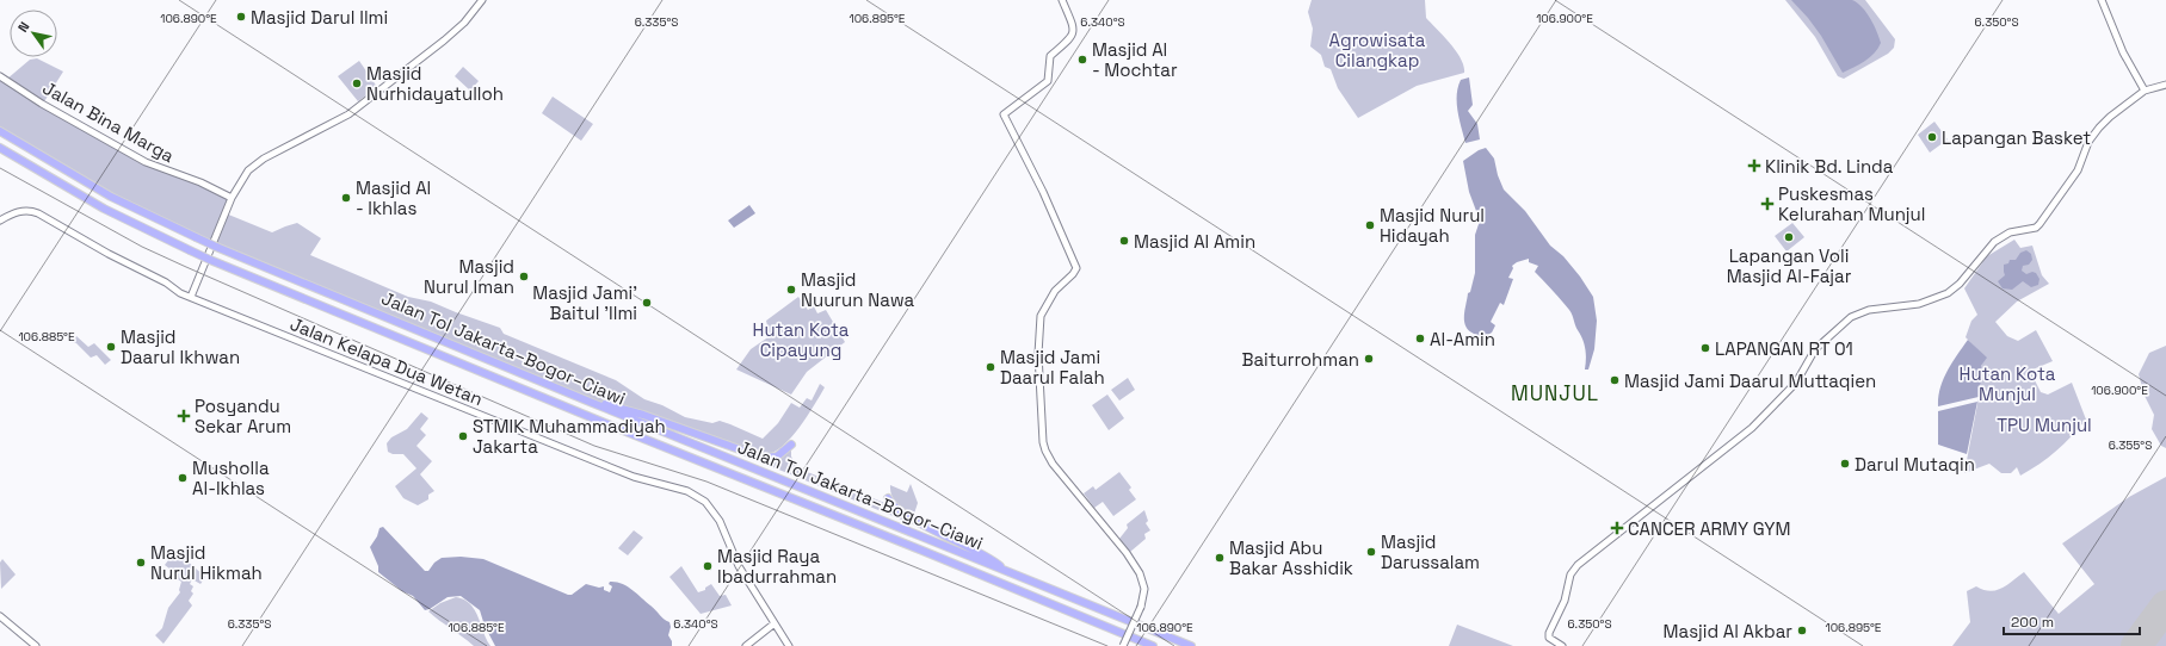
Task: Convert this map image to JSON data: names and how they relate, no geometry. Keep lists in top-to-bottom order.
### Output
{
  "streets": {
    "highway": ["Jalan Tol Jakarta–Bogor–Ciawi"],
    "street": ["Jalan Bina Marga", "Jalan Kelapa Dua Wetan"]
  },
  "districts": ["MUNJUL"],
  "parks": [
    "Agrowisata Cilangkap",
    "Hutan Kota Cipayung",
    "Hutan Kota Munjul",
    "TPU Munjul"
  ],
  "places": {
    "other": [
      "Masjid Darul Ilmi",
      "Masjid Al - Mochtar",
      "Masjid Nurhidayatulloh",
      "Lapangan Basket",
      "Masjid Al - Ikhlas",
      "Masjid Nurul Hidayah",
      "Lapangan Voli Masjid Al-Fajar",
      "Masjid Al Amin",
      "Masjid Nurul Iman",
      "Masjid Nuurun Nawa",
      "Masjid Jami' Baitul 'Ilmi",
      "Al-Amin",
      "Masjid Daarul Ikhwan",
      "LAPANGAN RT 01",
      "Baiturrohman",
      "Masjid Jami Daarul Falah",
      "Masjid Jami Daarul Muttaqien",
      "STMIK Muhammadiyah Jakarta",
      "Darul Mutaqin",
      "Musholla Al-Ikhlas",
      "Masjid Darussalam",
      "Masjid Abu Bakar Asshidik",
      "Masjid Nurul Hikmah",
      "Masjid Raya Ibadurrahman",
      "Masjid Al Akbar"
    ],
    "health": [
      "Klinik Bd. Linda",
      "Puskesmas Kelurahan Munjul",
      "Posyandu Sekar Arum",
      "CANCER ARMY GYM"
    ]
  },
  "scale_bar": "200 m",
  "north": "top left",
  "coordinates": [
    "106.890°E",
    "106.895°E",
    "106.900°E",
    "6.335°S",
    "6.340°S",
    "6.350°S",
    "106.885°E",
    "6.355°S"
  ]
}
